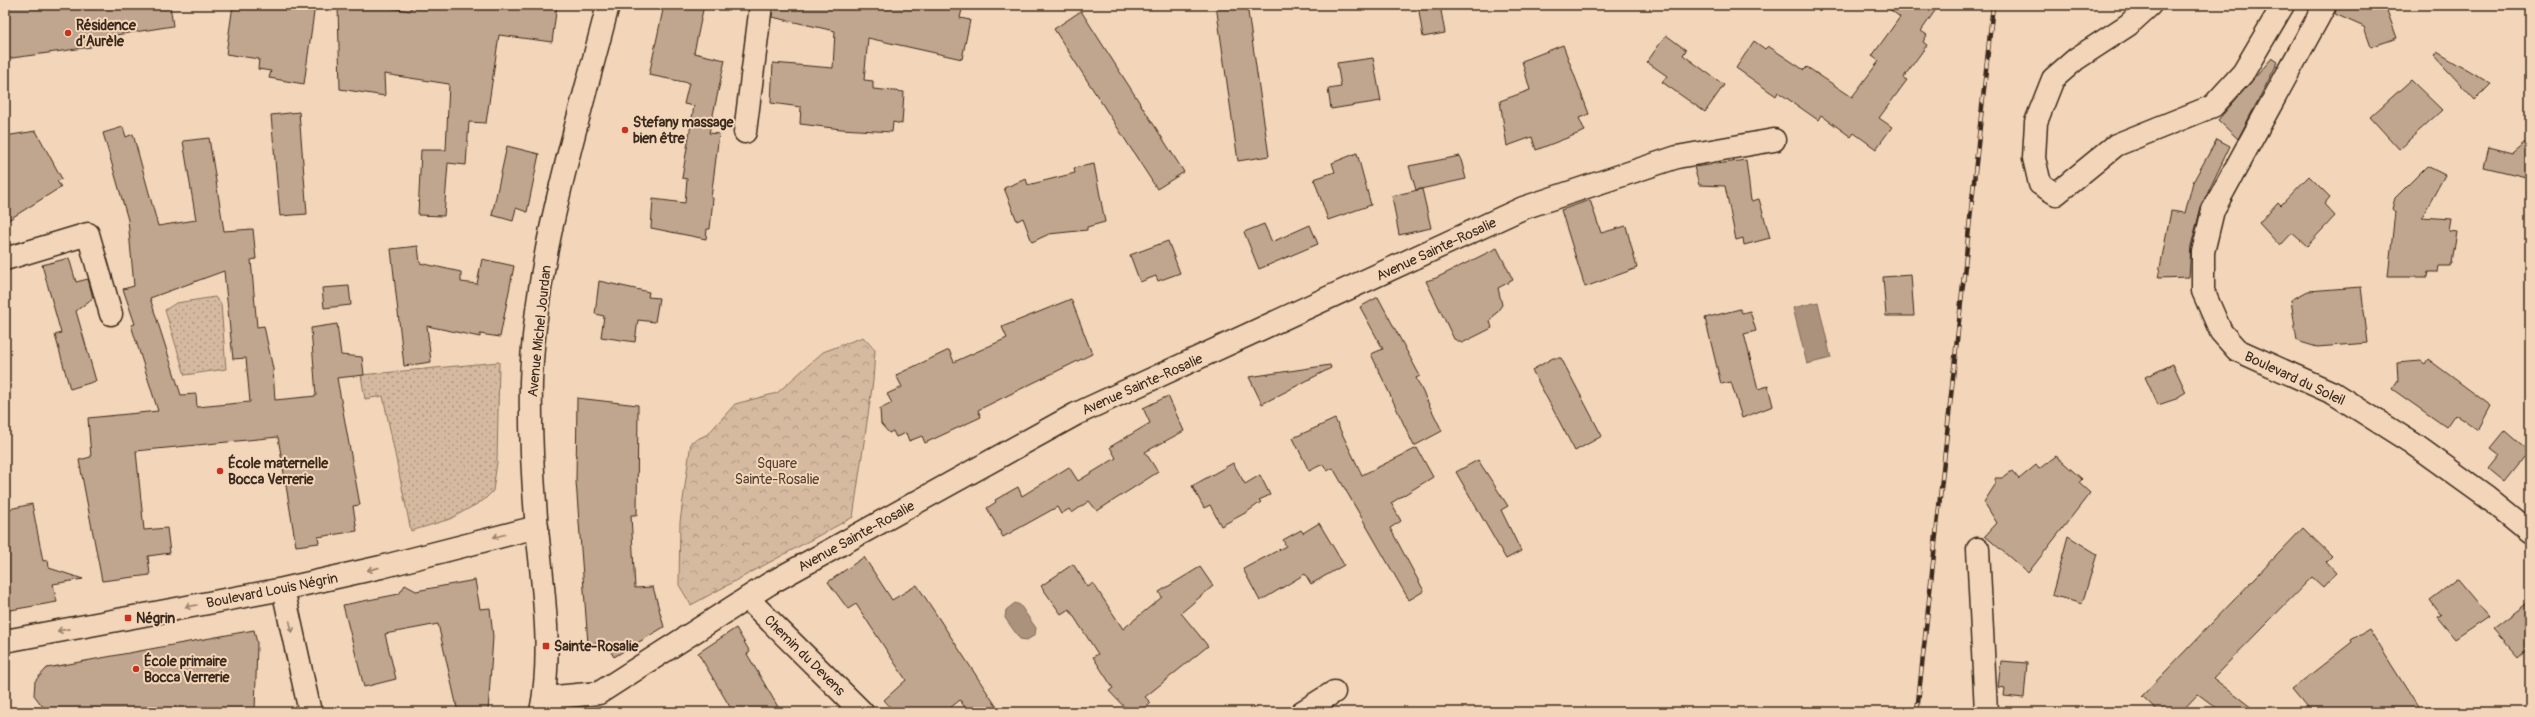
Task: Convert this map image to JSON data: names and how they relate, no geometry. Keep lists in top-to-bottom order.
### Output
{
  "streets": {
    "street": [
      "Avenue Sainte-Rosalie",
      "Avenue Michel Jourdan",
      "Boulevard du Soleil",
      "Boulevard Louis Négrin",
      "Chemin du Devens"
    ]
  },
  "crossings": [
    ["Avenue Sainte-Rosalie", "Avenue Michel Jourdan"],
    ["Avenue Sainte-Rosalie", "Chemin du Devens"],
    ["Avenue Michel Jourdan", "Boulevard Louis Négrin"]
  ],
  "one_way": ["Boulevard Louis Négrin"],
  "parks": ["Square Sainte-Rosalie"],
  "places": {
    "other": [
      "Résidence d'Aurèle",
      "Stefany massage bien être",
      "École maternelle Bocca Verrerie",
      "École primaire Bocca Verrerie"
    ],
    "transit": ["Négrin", "Sainte-Rosalie"]
  }
}
